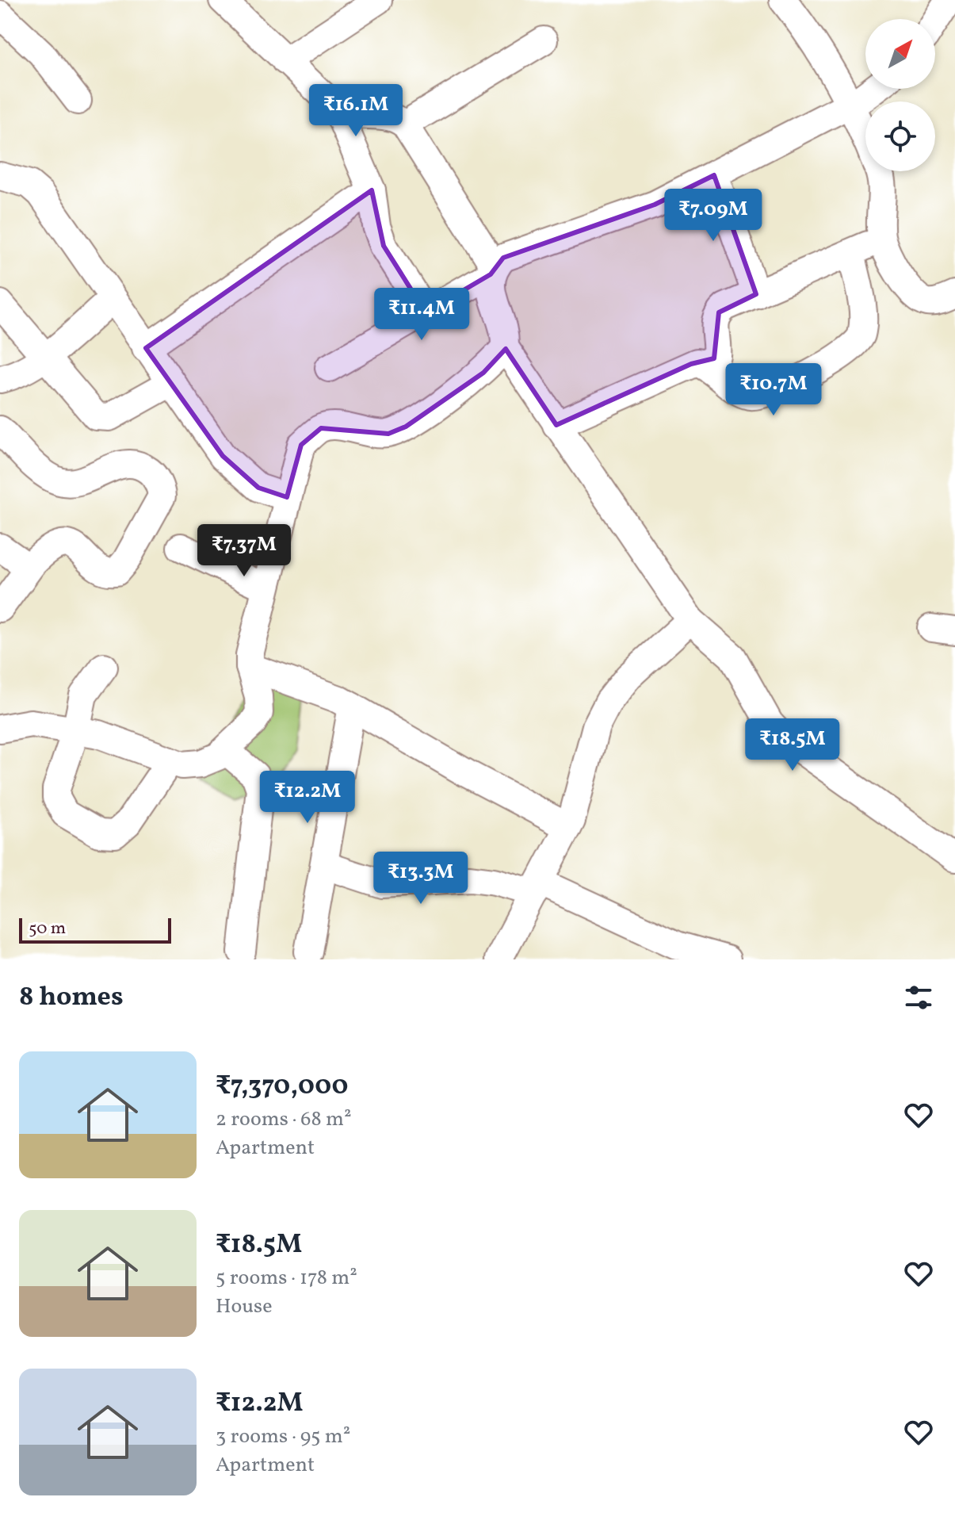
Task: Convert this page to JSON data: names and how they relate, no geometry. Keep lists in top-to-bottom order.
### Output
{
  "scale_bar": "50 m",
  "north": "top right",
  "page": {
    "price": [
      "₹16.1M",
      "₹7.09M",
      "₹11.4M",
      "₹10.7M",
      "₹7.37M",
      "₹18.5M",
      "₹12.2M",
      "₹13.3M"
    ],
    "scale": "50 m",
    "heading": "8 homes",
    "list": [
      {
        "name": "₹7,370,000",
        "note": "2 rooms · 68 m² · Apartment"
      },
      {
        "name": "₹18.5M",
        "note": "5 rooms · 178 m² · House"
      },
      {
        "name": "₹12.2M",
        "note": "3 rooms · 95 m² · Apartment"
      }
    ]
  }
}
